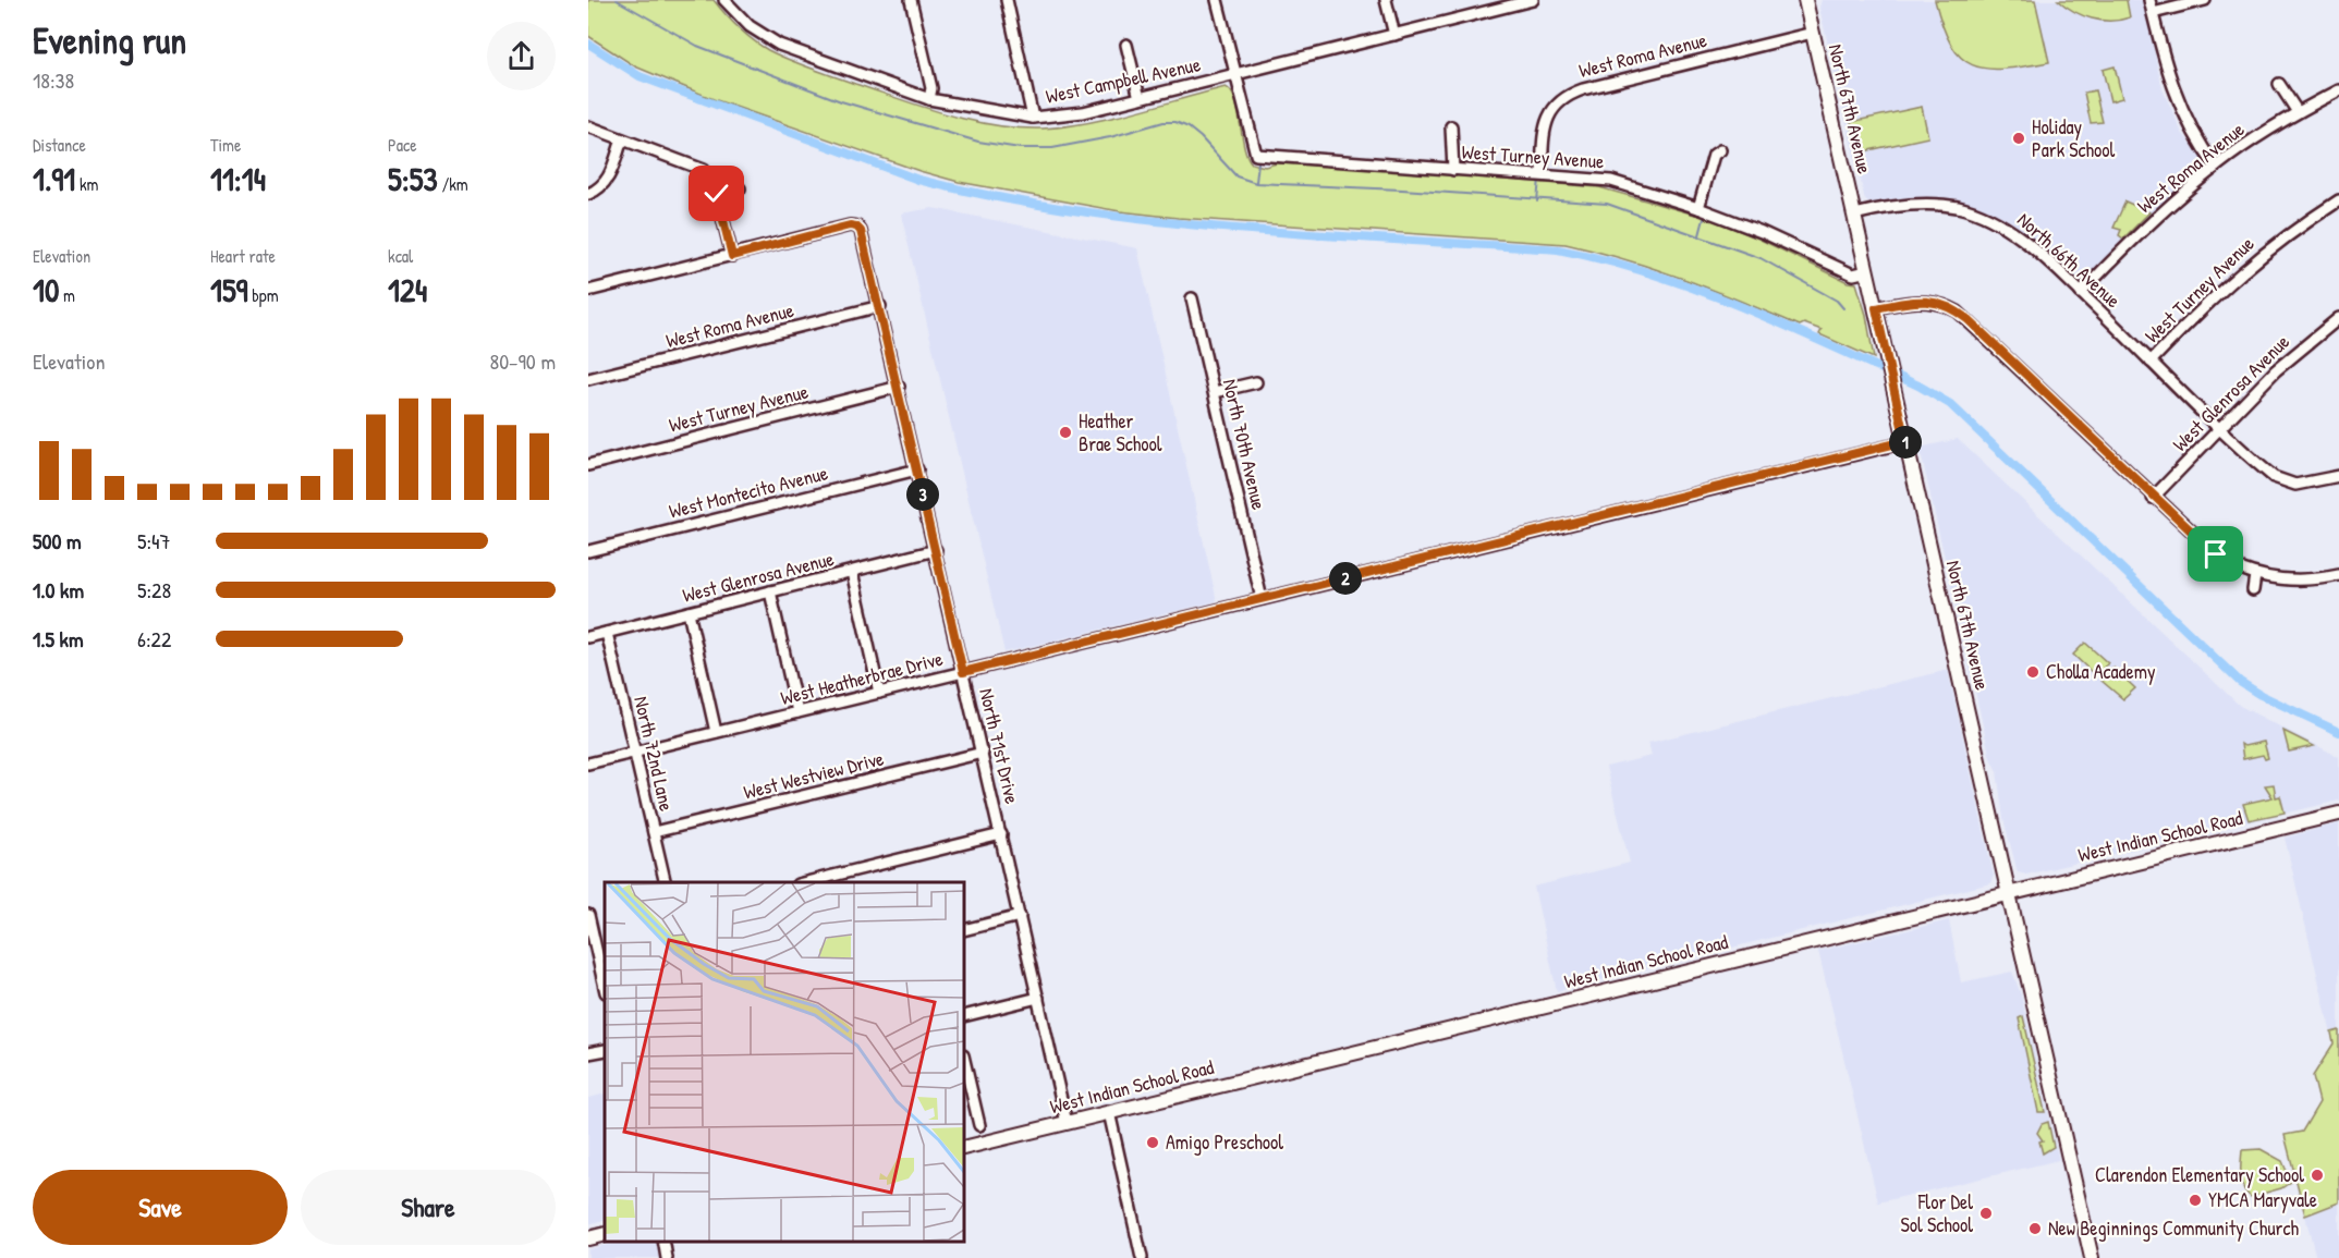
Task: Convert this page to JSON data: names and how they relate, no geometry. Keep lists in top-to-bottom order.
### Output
{
  "streets": {
    "main road": ["North 67th Avenue", "West Indian School Road"],
    "street": [
      "West Roma Avenue",
      "West Campbell Avenue",
      "West Turney Avenue",
      "North 66th Avenue",
      "West Glenrosa Avenue",
      "North 70th Avenue",
      "West Montecito Avenue",
      "West Heatherbrae Drive",
      "North 71st Drive",
      "North 72nd Lane",
      "West Westview Drive"
    ]
  },
  "crossings": [
    ["West Roma Avenue", "North 67th Avenue"],
    ["West Roma Avenue", "West Turney Avenue"],
    ["West Roma Avenue", "North 66th Avenue"],
    ["West Roma Avenue", "North 71st Drive"],
    ["West Campbell Avenue", "West Turney Avenue"],
    ["North 67th Avenue", "West Turney Avenue"],
    ["North 67th Avenue", "North 66th Avenue"],
    ["North 67th Avenue", "West Heatherbrae Drive"],
    ["North 67th Avenue", "West Indian School Road"],
    ["West Turney Avenue", "North 66th Avenue"],
    ["West Turney Avenue", "North 71st Drive"],
    ["North 66th Avenue", "West Glenrosa Avenue"],
    ["West Glenrosa Avenue", "North 71st Drive"],
    ["West Glenrosa Avenue", "North 72nd Lane"],
    ["North 70th Avenue", "West Heatherbrae Drive"],
    ["West Montecito Avenue", "North 71st Drive"],
    ["West Heatherbrae Drive", "North 71st Drive"],
    ["West Heatherbrae Drive", "North 72nd Lane"],
    ["North 71st Drive", "West Westview Drive"],
    ["North 71st Drive", "West Indian School Road"],
    ["North 72nd Lane", "West Westview Drive"]
  ],
  "places": [
    "Holiday Park School",
    "Heather Brae School",
    "Cholla Academy",
    "Amigo Preschool",
    "Clarendon Elementary School",
    "YMCA Maryvale",
    "Flor Del Sol School",
    "New Beginnings Community Church"
  ],
  "page": {
    "heading": ["Evening run", "18:38"],
    "stats": [
      ["Distance", "1.91 km"],
      ["Time", "11:14"],
      ["Pace", "5:53 /km"],
      ["Elevation", "10 m"],
      ["Heart rate", "159 bpm"],
      ["kcal", "124"]
    ],
    "chart": ["Elevation", "80–90 m"],
    "pins": ["1", "3", "2"],
    "list": [
      {
        "name": "500 m",
        "note": "5:47"
      },
      {
        "name": "1.0 km",
        "note": "5:28"
      },
      {
        "name": "1.5 km",
        "note": "6:22"
      }
    ],
    "buttons": ["Save", "Share"]
  }
}
